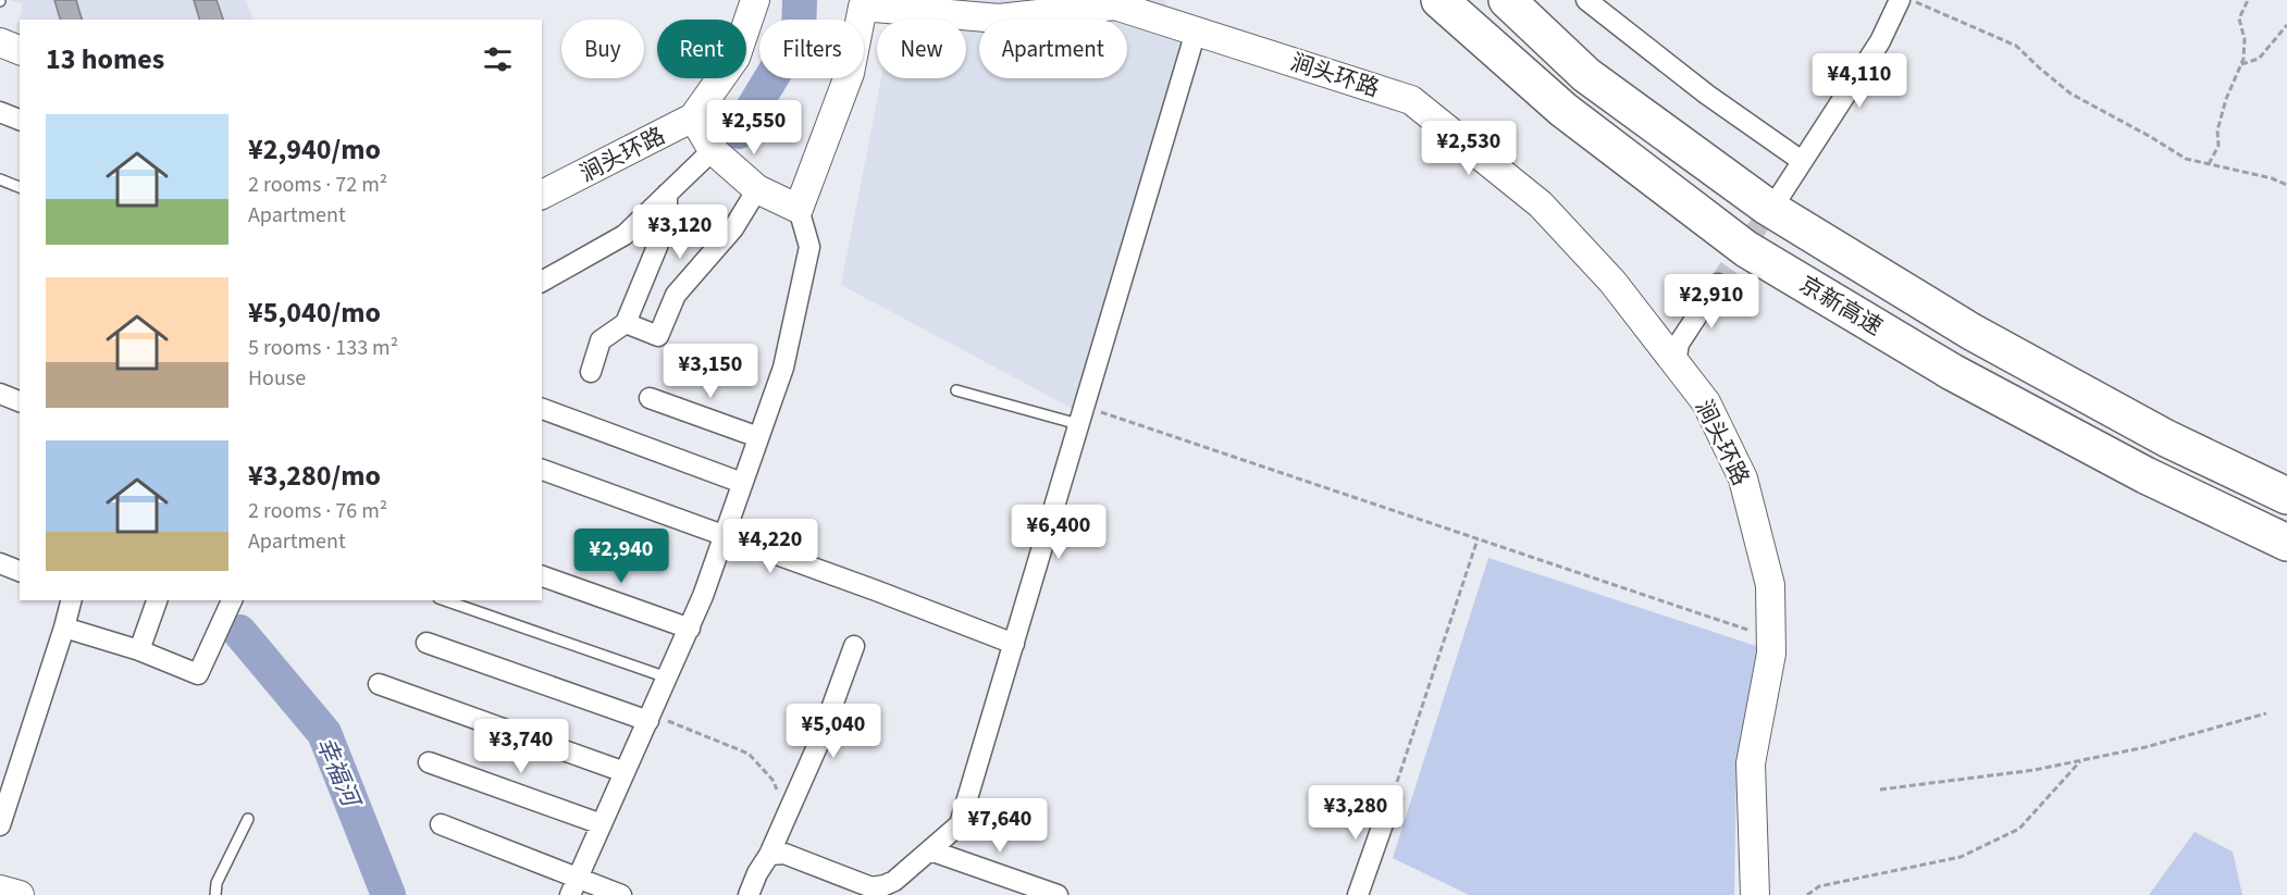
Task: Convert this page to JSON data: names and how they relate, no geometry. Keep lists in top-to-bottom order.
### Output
{
  "streets": {
    "highway": ["京新高速"],
    "street": ["涧头环路"]
  },
  "water": ["幸福河"],
  "page": {
    "chip": [
      "Buy",
      "Rent",
      "Filters",
      "New",
      "Apartment"
    ],
    "heading": "13 homes",
    "price": [
      "¥4,110",
      "¥2,550",
      "¥2,530",
      "¥3,120",
      "¥2,910",
      "¥3,150",
      "¥6,400",
      "¥4,220",
      "¥2,940",
      "¥5,040",
      "¥3,740",
      "¥3,280",
      "¥7,640"
    ],
    "list": [
      {
        "name": "¥2,940/mo",
        "note": "2 rooms · 72 m² · Apartment"
      },
      {
        "name": "¥5,040/mo",
        "note": "5 rooms · 133 m² · House"
      },
      {
        "name": "¥3,280/mo",
        "note": "2 rooms · 76 m² · Apartment"
      }
    ]
  }
}
